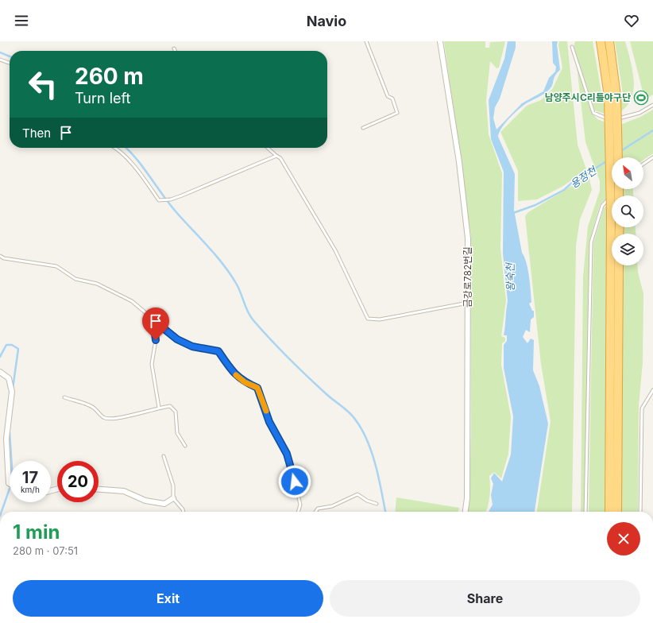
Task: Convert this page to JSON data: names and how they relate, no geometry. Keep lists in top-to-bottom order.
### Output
{
  "streets": {
    "street": ["금강로782번길"]
  },
  "water": ["용정천", "왕숙천"],
  "places": {
    "sports": ["남양주시C리틀야구단"]
  },
  "north": "top left",
  "page": {
    "header": "Navio",
    "turn": ["260 m", "Turn left"],
    "then": "Then",
    "speed": "17 km/h",
    "limit": "20",
    "heading": ["1 min", "280 m · 07:51"],
    "buttons": ["Exit", "Share"]
  }
}
